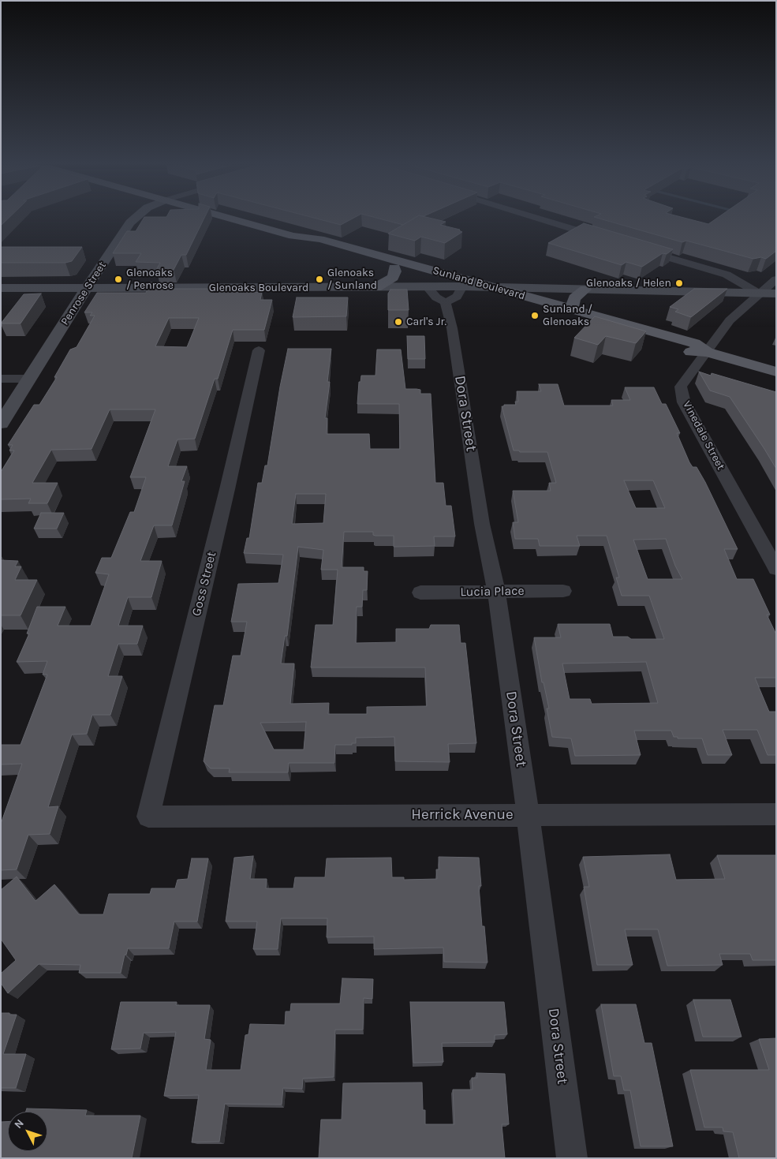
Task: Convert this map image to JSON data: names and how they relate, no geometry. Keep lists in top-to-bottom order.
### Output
{
  "streets": {
    "main road": ["Sunland Boulevard", "Glenoaks Boulevard", "Penrose Street"],
    "street": [
      "Dora Street",
      "Vinedale Street",
      "Goss Street",
      "Lucia Place",
      "Herrick Avenue"
    ]
  },
  "crossings": [
    ["Sunland Boulevard", "Glenoaks Boulevard"],
    ["Sunland Boulevard", "Vinedale Street"],
    ["Glenoaks Boulevard", "Penrose Street"],
    ["Glenoaks Boulevard", "Vinedale Street"],
    ["Dora Street", "Lucia Place"],
    ["Dora Street", "Herrick Avenue"],
    ["Goss Street", "Herrick Avenue"]
  ],
  "places": [
    "Glenoaks / Penrose",
    "Glenoaks / Sunland",
    "Glenoaks / Helen",
    "Sunland / Glenoaks",
    "Carl's Jr."
  ],
  "north": "top left"
}
